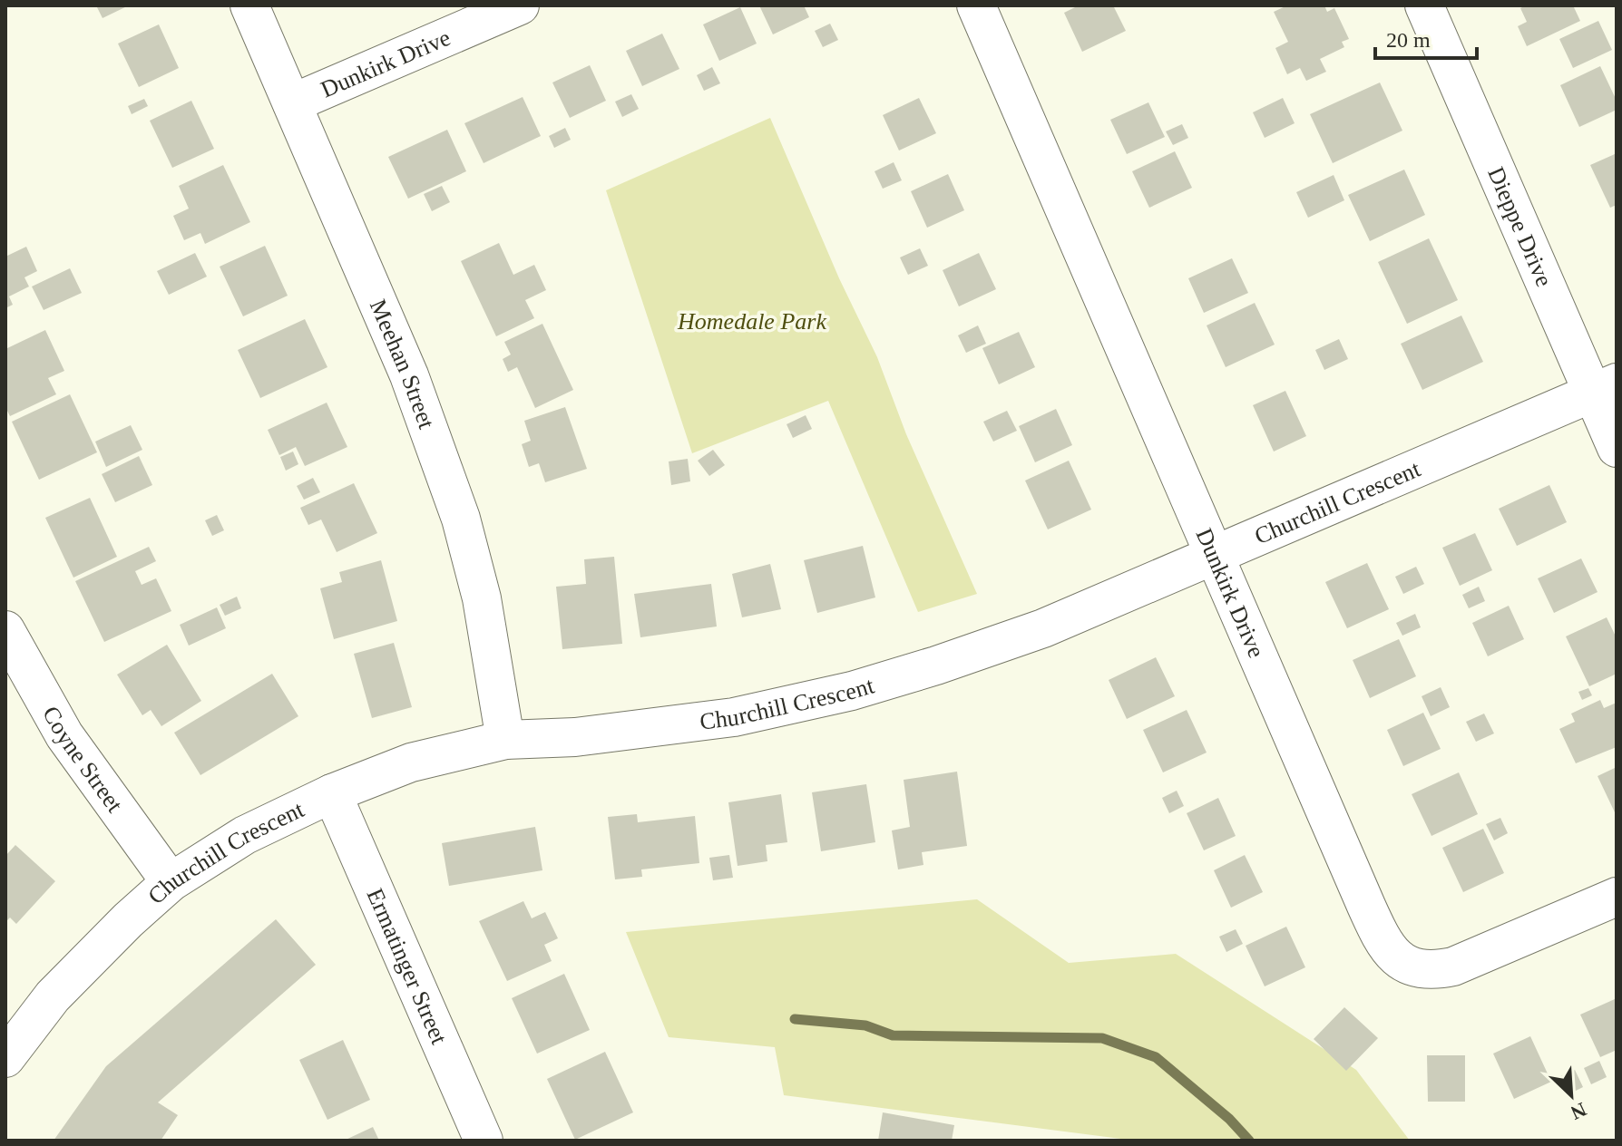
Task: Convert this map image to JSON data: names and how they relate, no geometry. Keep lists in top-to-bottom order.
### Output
{
  "streets": {
    "street": [
      "Dunkirk Drive",
      "Dieppe Drive",
      "Meehan Street",
      "Churchill Crescent",
      "Coyne Street",
      "Ermatinger Street"
    ]
  },
  "crossings": [
    ["Dunkirk Drive", "Meehan Street"],
    ["Dunkirk Drive", "Churchill Crescent"],
    ["Dieppe Drive", "Churchill Crescent"],
    ["Meehan Street", "Churchill Crescent"],
    ["Churchill Crescent", "Coyne Street"],
    ["Churchill Crescent", "Ermatinger Street"]
  ],
  "parks": ["Homedale Park"],
  "scale_bar": "20 m",
  "north": "bottom right"
}
